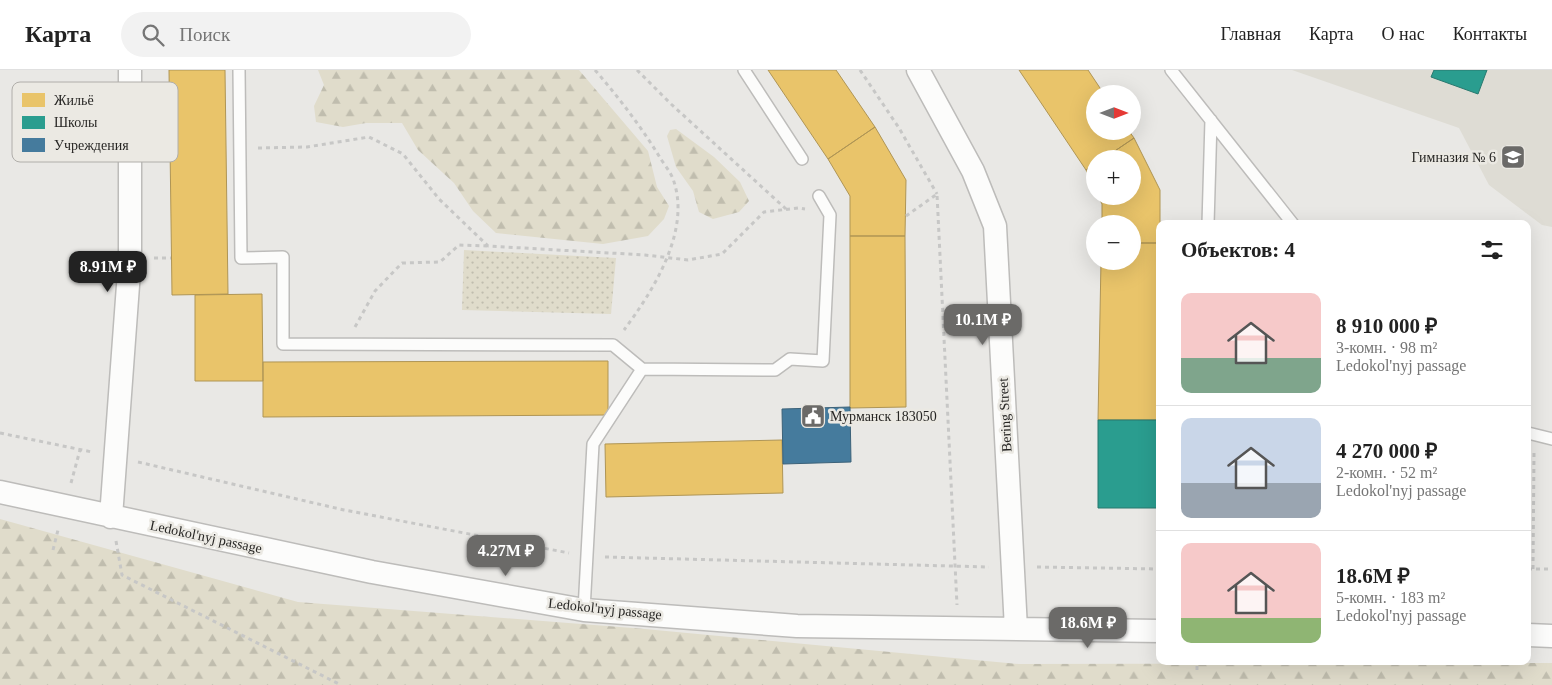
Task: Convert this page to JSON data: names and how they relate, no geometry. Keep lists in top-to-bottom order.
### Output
{
  "streets": {
    "street": ["Bering Street", "Ledokol'nyj passage"]
  },
  "crossings": [
    ["Bering Street", "Ledokol'nyj passage"]
  ],
  "places": {
    "school or university": ["Гимназия № 6"],
    "public building": ["Мурманск 183050"]
  },
  "legend": ["Жильё", "Школы", "Учреждения"],
  "north": "right",
  "page": {
    "header": "Карта",
    "search": "Поиск",
    "nav": [
      "Главная",
      "Карта",
      "О нас",
      "Контакты"
    ],
    "map_buttons": ["+", "−"],
    "heading": "Объектов: 4",
    "price": [
      "8.91M ₽",
      "10.1M ₽",
      "4.27M ₽",
      "18.6M ₽"
    ],
    "list": [
      {
        "name": "8 910 000 ₽",
        "note": "3-комн. · 98 m² · Ledokol'nyj passage"
      },
      {
        "name": "4 270 000 ₽",
        "note": "2-комн. · 52 m² · Ledokol'nyj passage"
      },
      {
        "name": "18.6M ₽",
        "note": "5-комн. · 183 m² · Ledokol'nyj passage"
      }
    ]
  }
}
